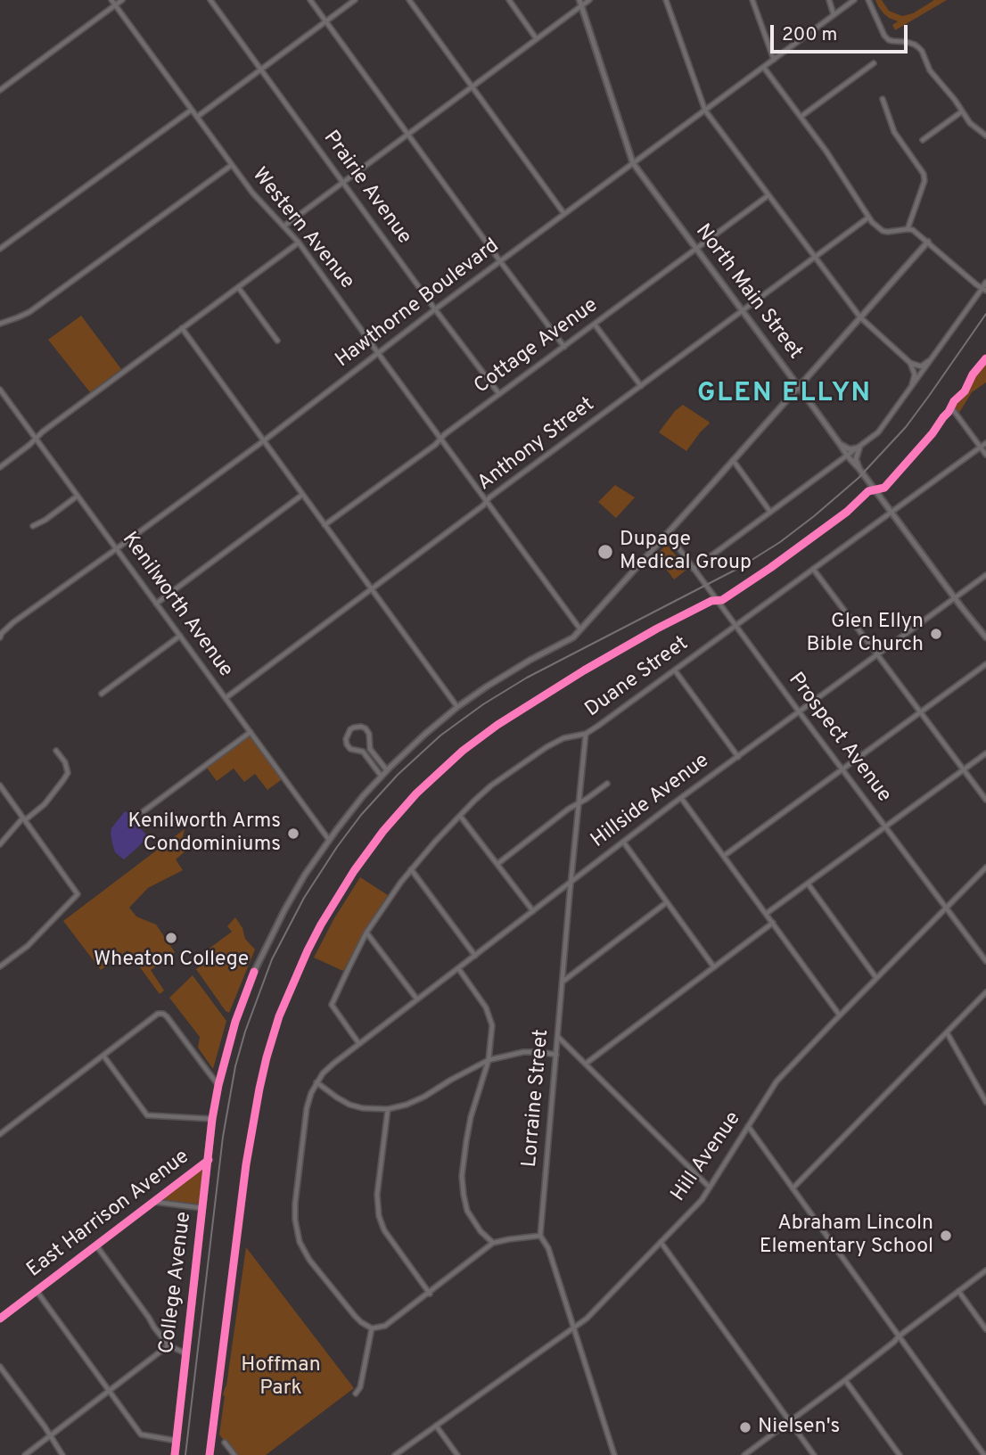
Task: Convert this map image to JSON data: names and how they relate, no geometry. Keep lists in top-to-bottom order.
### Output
{
  "streets": {
    "street": [
      "Prairie Avenue",
      "Western Avenue",
      "North Main Street",
      "Hawthorne Boulevard",
      "Cottage Avenue",
      "Anthony Street",
      "Kenilworth Avenue",
      "Duane Street",
      "Prospect Avenue",
      "Hillside Avenue",
      "Lorraine Street",
      "Hill Avenue",
      "East Harrison Avenue",
      "College Avenue"
    ]
  },
  "crossings": [
    ["Prairie Avenue", "Hawthorne Boulevard"],
    ["Prairie Avenue", "Cottage Avenue"],
    ["Western Avenue", "Hawthorne Boulevard"],
    ["Western Avenue", "Cottage Avenue"],
    ["Western Avenue", "Anthony Street"],
    ["Western Avenue", "College Avenue"],
    ["North Main Street", "Hawthorne Boulevard"],
    ["North Main Street", "Cottage Avenue"],
    ["North Main Street", "Anthony Street"],
    ["North Main Street", "Duane Street"],
    ["North Main Street", "Hillside Avenue"],
    ["North Main Street", "College Avenue"],
    ["Hawthorne Boulevard", "Kenilworth Avenue"],
    ["Anthony Street", "Kenilworth Avenue"],
    ["Kenilworth Avenue", "College Avenue"],
    ["Duane Street", "Prospect Avenue"],
    ["Duane Street", "Hillside Avenue"],
    ["Duane Street", "Lorraine Street"],
    ["Prospect Avenue", "Hillside Avenue"],
    ["Prospect Avenue", "Hill Avenue"],
    ["Prospect Avenue", "College Avenue"],
    ["Hillside Avenue", "Lorraine Street"],
    ["East Harrison Avenue", "College Avenue"]
  ],
  "districts": ["GLEN ELLYN"],
  "parks": ["Hoffman Park"],
  "places": [
    "Dupage Medical Group",
    "Glen Ellyn Bible Church",
    "Kenilworth Arms Condominiums",
    "Wheaton College",
    "Abraham Lincoln Elementary School",
    "Nielsen's"
  ],
  "scale_bar": "200 m"
}
